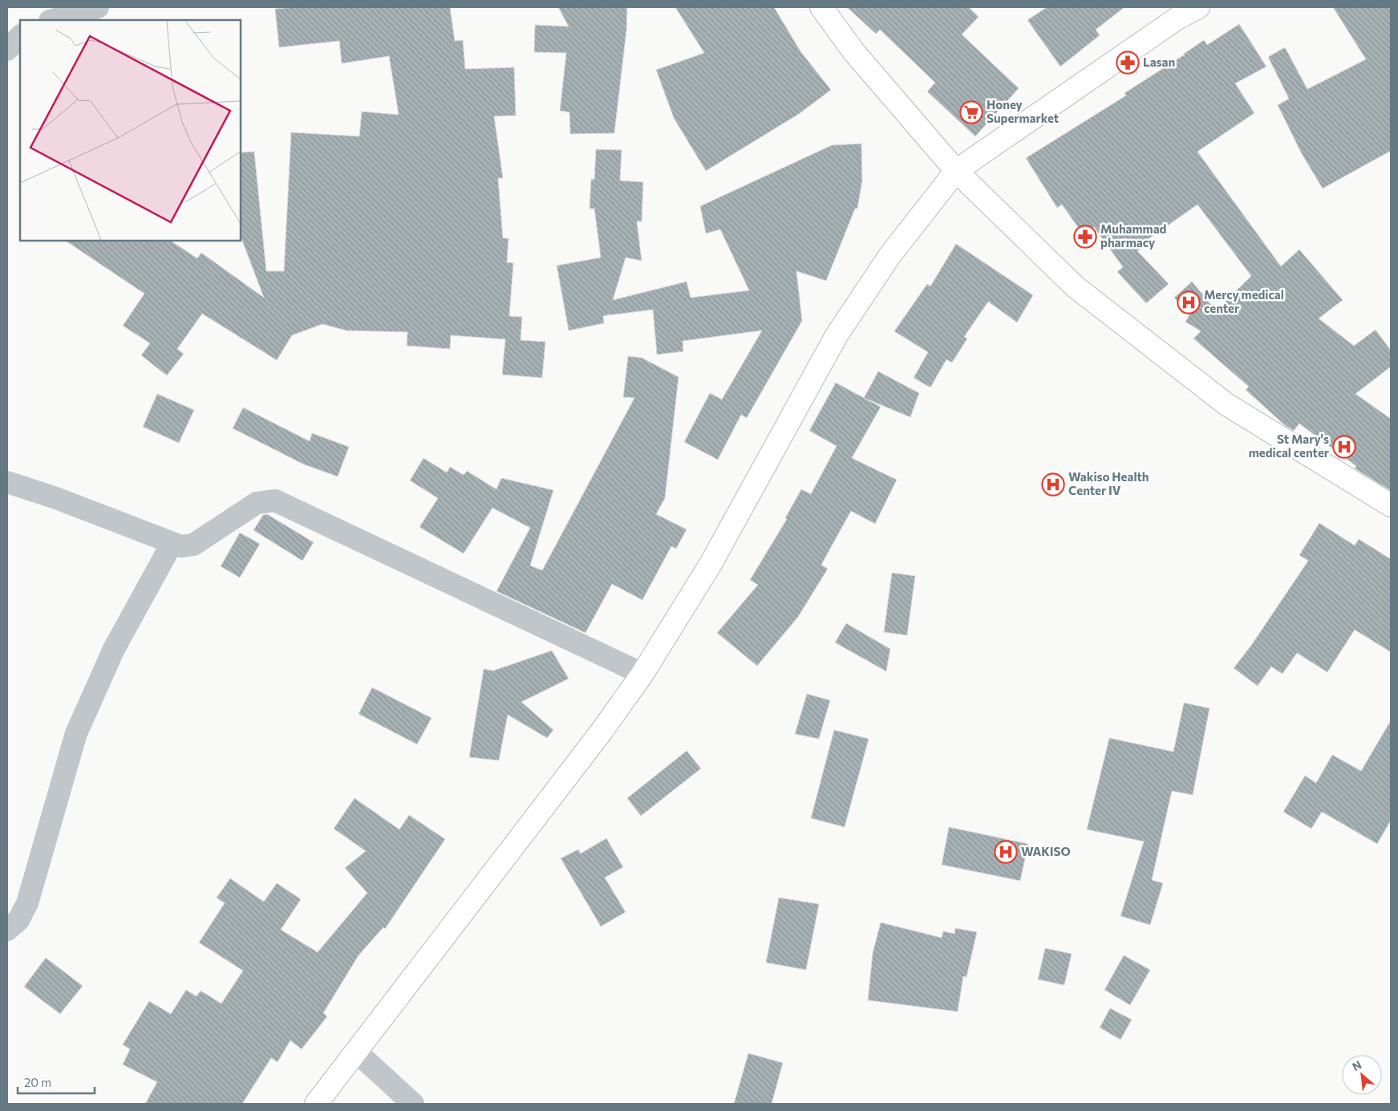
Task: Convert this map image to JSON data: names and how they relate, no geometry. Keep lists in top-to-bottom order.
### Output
{
  "places": {
    "pharmacy": ["Lasan", "Muhammad pharmacy"],
    "supermarket": ["Honey Supermarket"],
    "hospital": [
      "Mercy medical center",
      "St Mary's medical center",
      "Wakiso Health Center IV",
      "WAKISO"
    ]
  },
  "scale_bar": "20 m",
  "north": "top left"
}
